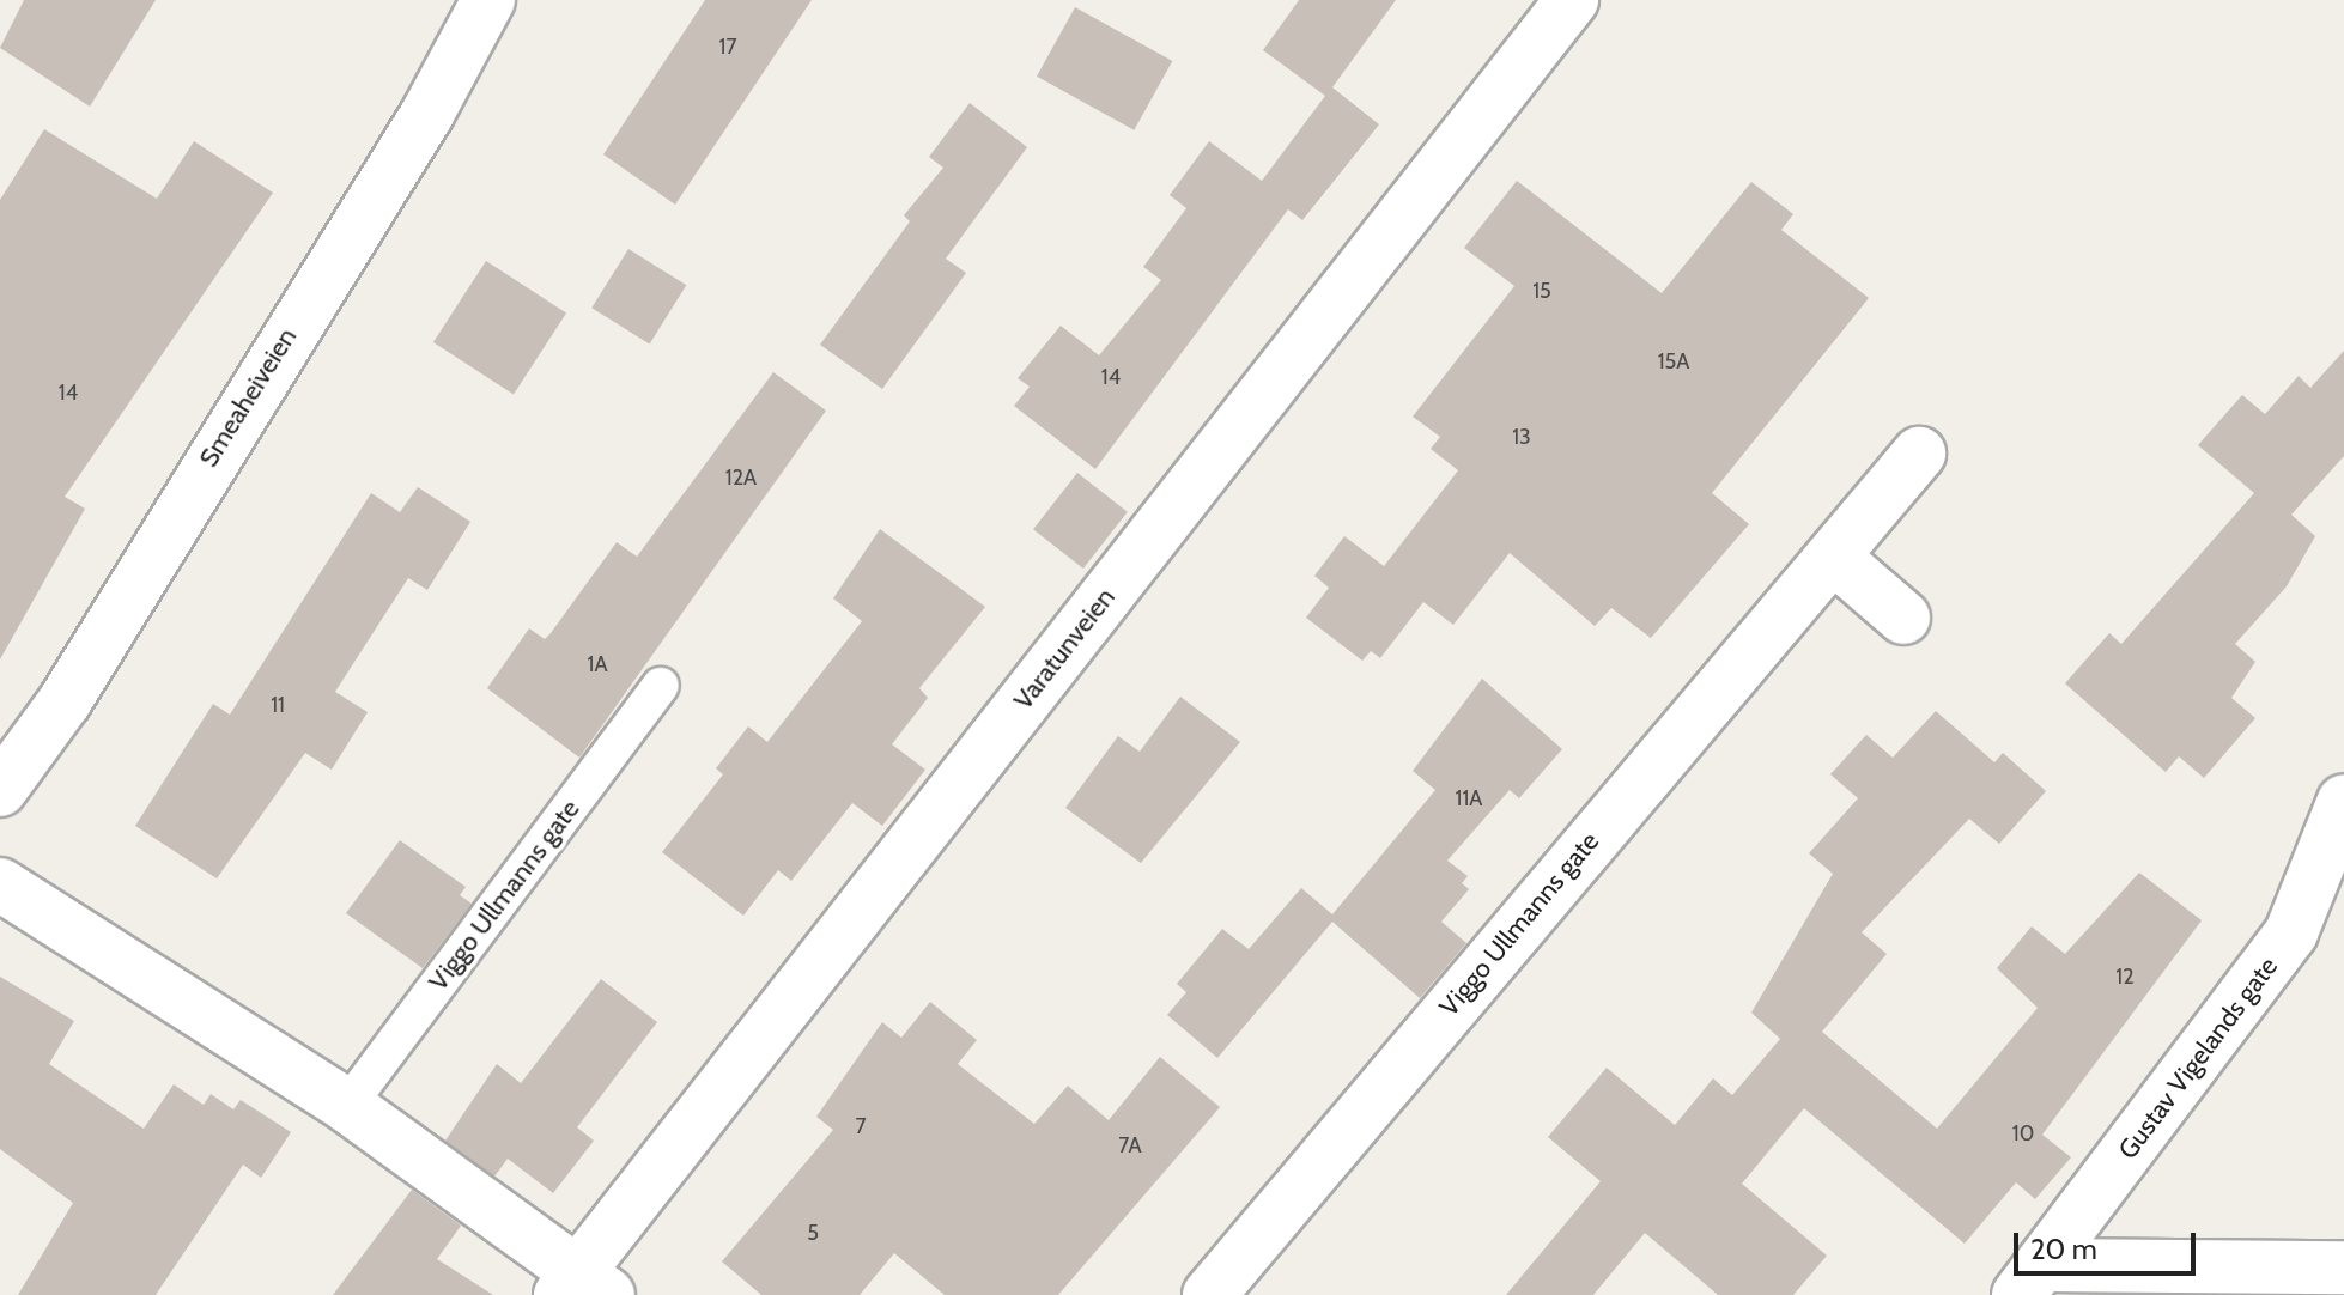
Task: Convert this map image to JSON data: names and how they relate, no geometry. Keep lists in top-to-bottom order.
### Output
{
  "streets": {
    "street": [
      "Smeaheiveien",
      "Varatunveien",
      "Viggo Ullmanns gate",
      "Gustav Vigelands gate"
    ]
  },
  "house_numbers": [
    "17",
    "15",
    "15A",
    "14",
    "14",
    "13",
    "12A",
    "1A",
    "11",
    "11A",
    "12",
    "7",
    "10",
    "7A",
    "5"
  ],
  "scale_bar": "20 m"
}
